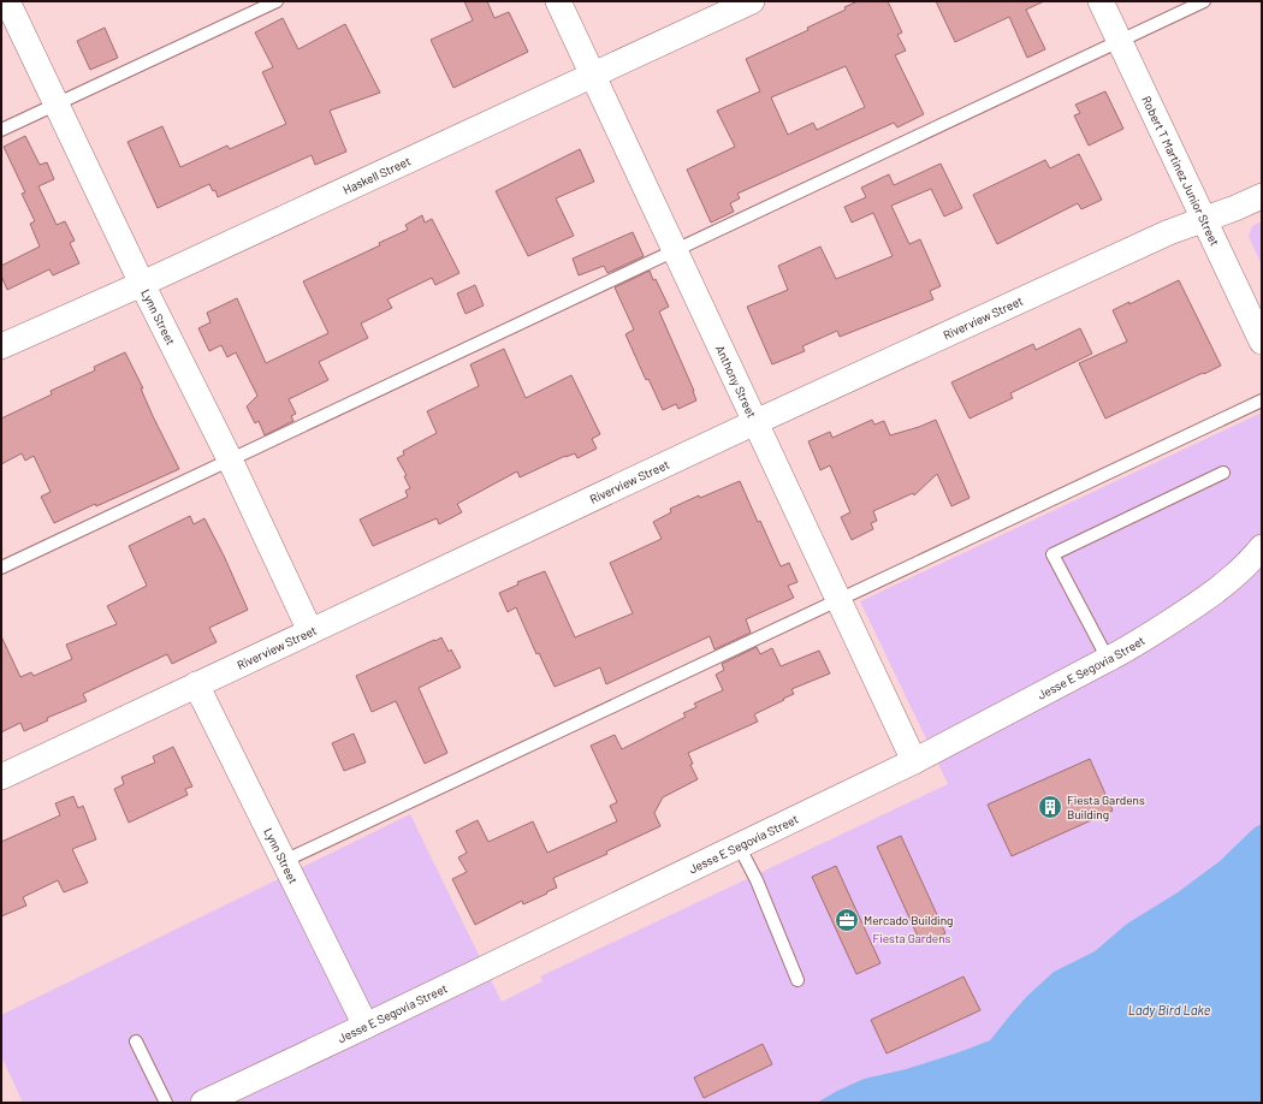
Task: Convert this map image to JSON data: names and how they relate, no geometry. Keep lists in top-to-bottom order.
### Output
{
  "streets": {
    "street": [
      "Robert T Martinez Junior Street",
      "Haskell Street",
      "Lynn Street",
      "Riverview Street",
      "Anthony Street",
      "Jesse E Segovia Street"
    ]
  },
  "crossings": [
    ["Robert T Martinez Junior Street", "Riverview Street"],
    ["Haskell Street", "Lynn Street"],
    ["Haskell Street", "Anthony Street"],
    ["Lynn Street", "Riverview Street"],
    ["Lynn Street", "Jesse E Segovia Street"],
    ["Riverview Street", "Anthony Street"],
    ["Anthony Street", "Jesse E Segovia Street"]
  ],
  "water": ["Lady Bird Lake"],
  "parks": ["Fiesta Gardens"],
  "places": {
    "building": ["Fiesta Gardens Building"],
    "office": ["Mercado Building"]
  }
}
